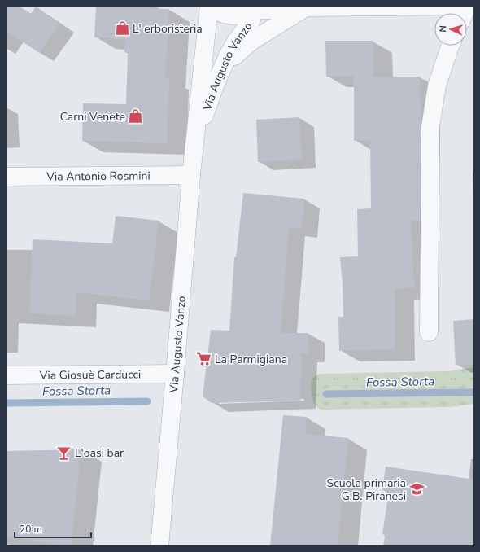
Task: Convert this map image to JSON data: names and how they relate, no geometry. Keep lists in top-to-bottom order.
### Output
{
  "streets": {
    "street": ["Via Augusto Vanzo", "Via Antonio Rosmini", "Via Giosuè Carducci"]
  },
  "crossings": [
    ["Via Augusto Vanzo", "Via Antonio Rosmini"],
    ["Via Augusto Vanzo", "Via Giosuè Carducci"]
  ],
  "water": ["Fossa Storta"],
  "places": {
    "shop": ["L' erboristeria", "Carni Venete"],
    "supermarket": ["La Parmigiana"],
    "bar": ["L'oasi bar"],
    "school or university": ["Scuola primaria G.B. Piranesi"]
  },
  "scale_bar": "20 m",
  "north": "left"
}
